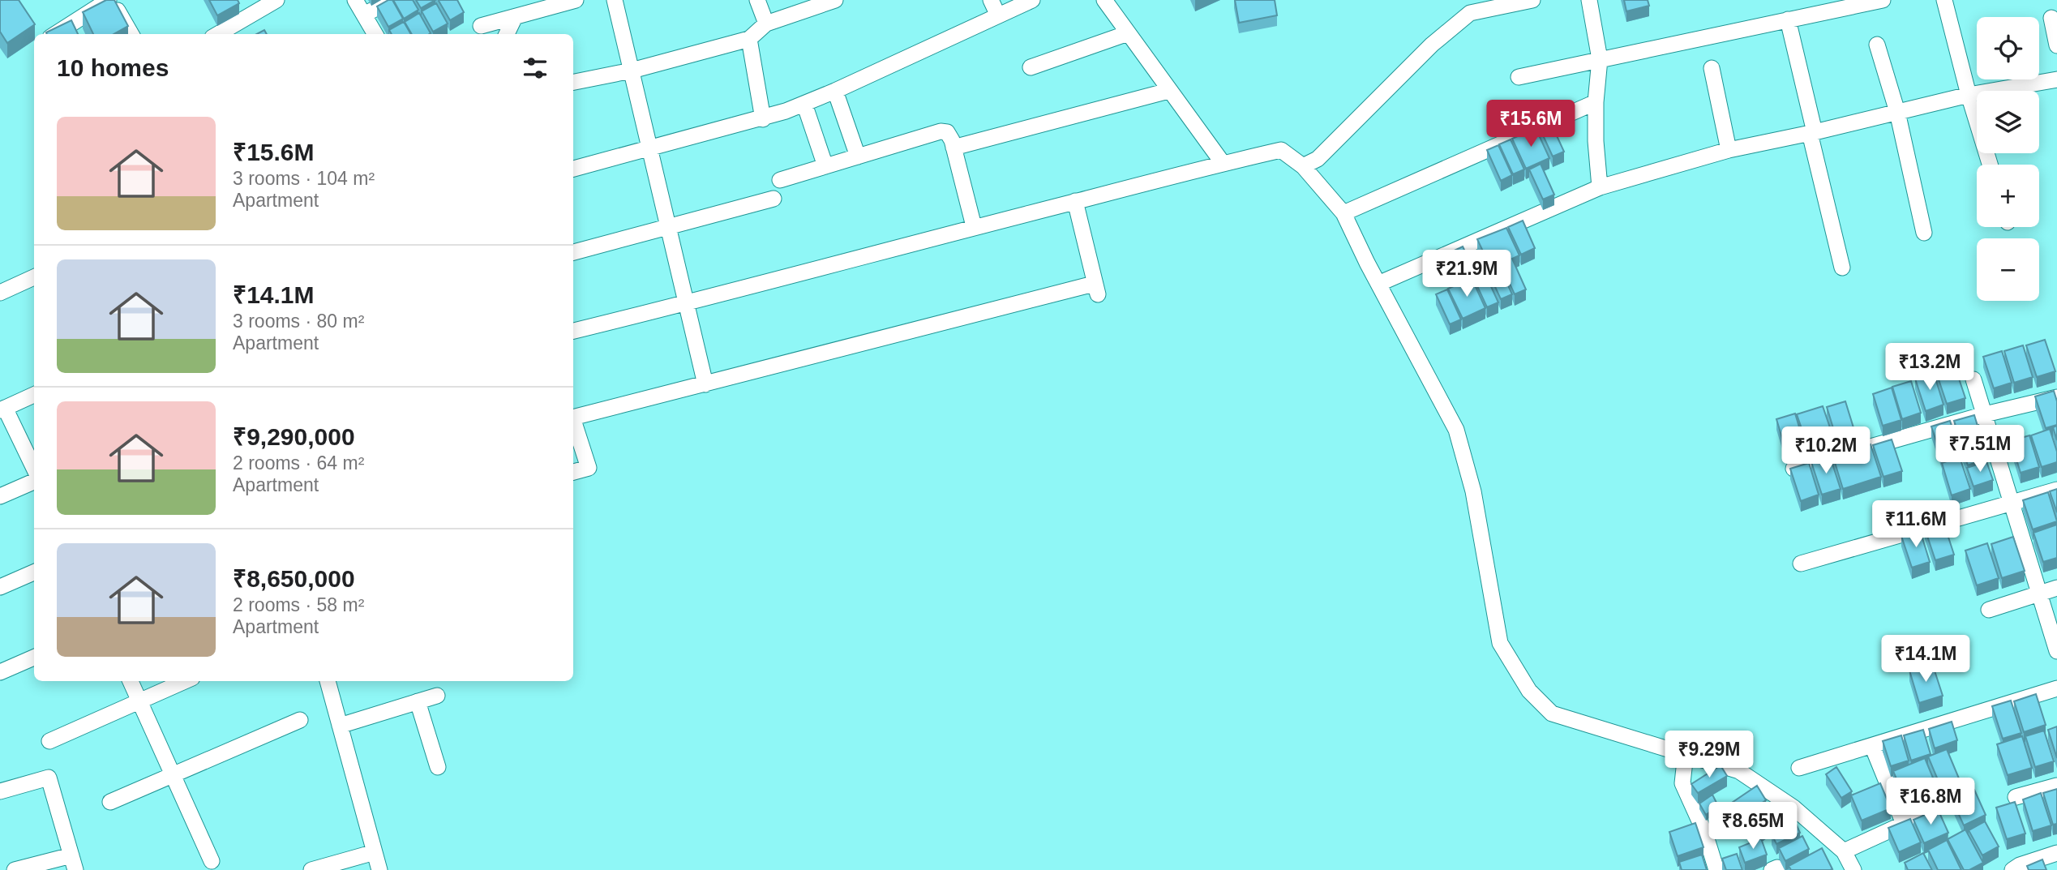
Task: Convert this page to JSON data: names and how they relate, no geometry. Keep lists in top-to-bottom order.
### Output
{
  "page": {
    "map_buttons": ["+", "−"],
    "heading": "10 homes",
    "price": [
      "₹15.6M",
      "₹21.9M",
      "₹13.2M",
      "₹7.51M",
      "₹10.2M",
      "₹11.6M",
      "₹14.1M",
      "₹9.29M",
      "₹16.8M",
      "₹8.65M"
    ],
    "list": [
      {
        "name": "₹15.6M",
        "note": "3 rooms · 104 m² · Apartment"
      },
      {
        "name": "₹14.1M",
        "note": "3 rooms · 80 m² · Apartment"
      },
      {
        "name": "₹9,290,000",
        "note": "2 rooms · 64 m² · Apartment"
      },
      {
        "name": "₹8,650,000",
        "note": "2 rooms · 58 m² · Apartment"
      }
    ]
  }
}
